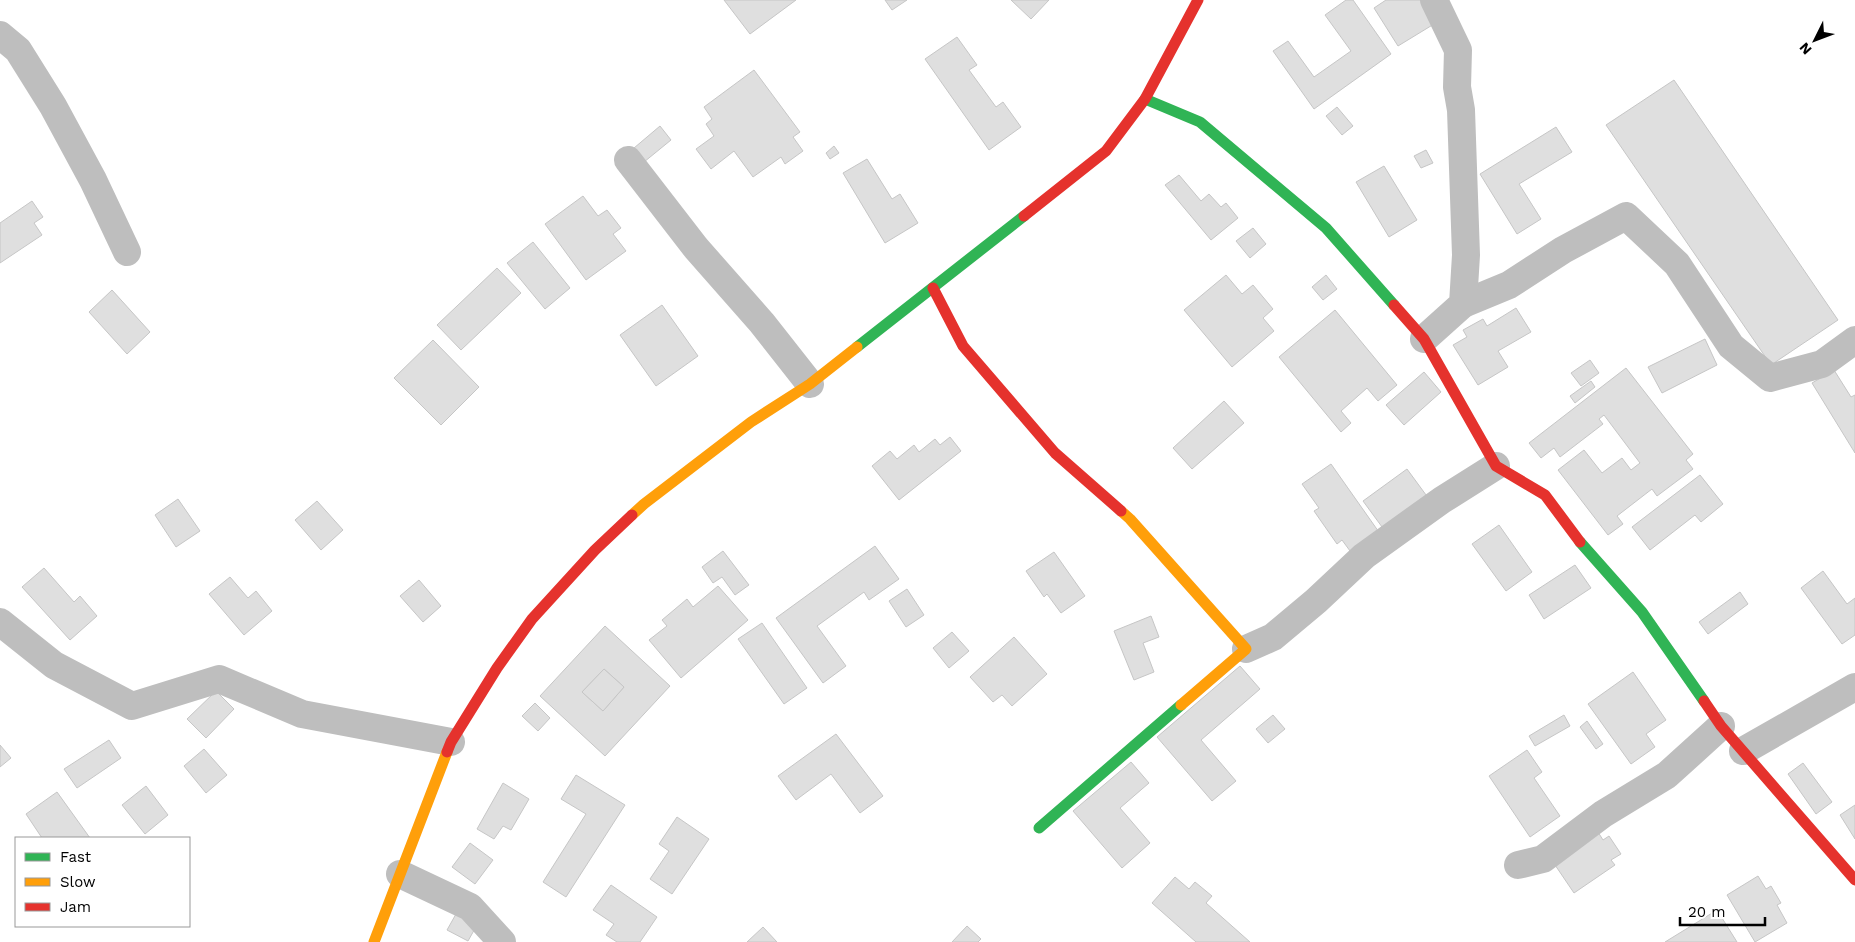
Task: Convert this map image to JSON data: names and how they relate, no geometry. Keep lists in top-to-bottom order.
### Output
{
  "legend": ["Fast", "Slow", "Jam"],
  "scale_bar": "20 m",
  "north": "bottom left"
}
